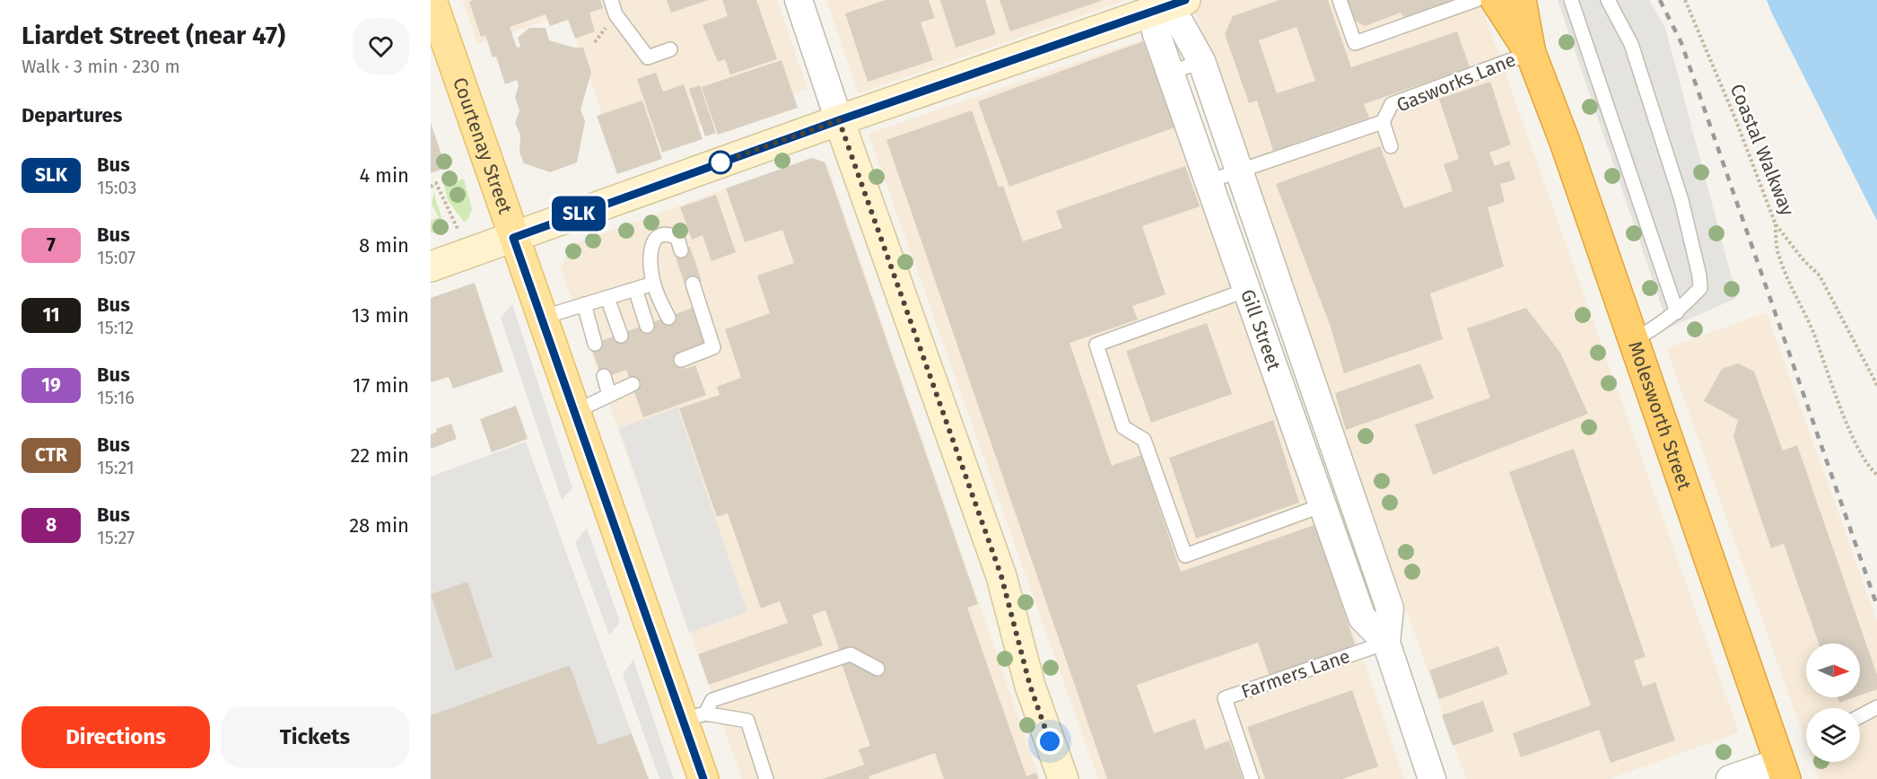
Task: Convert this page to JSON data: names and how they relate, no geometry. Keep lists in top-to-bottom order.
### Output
{
  "streets": {
    "highway": ["Molesworth Street"],
    "main road": ["Courtenay Street"],
    "street": ["Gill Street"],
    "lane": ["Gasworks Lane", "Farmers Lane"],
    "path": ["Coastal Walkway"]
  },
  "crossings": [
    ["Gasworks Lane", "Molesworth Street"],
    ["Gill Street", "Farmers Lane"]
  ],
  "lines": ["bus line SLK"],
  "north": "right",
  "page": {
    "heading": [
      ["Liardet Street (near 47)", "Walk · 3 min · 230 m"],
      "Departures"
    ],
    "on_map": "SLK",
    "list": [
      {
        "mark": "SLK",
        "name": "Bus",
        "note": "15:03",
        "value": "4 min"
      },
      {
        "mark": "7",
        "name": "Bus",
        "note": "15:07",
        "value": "8 min"
      },
      {
        "mark": "11",
        "name": "Bus",
        "note": "15:12",
        "value": "13 min"
      },
      {
        "mark": "19",
        "name": "Bus",
        "note": "15:16",
        "value": "17 min"
      },
      {
        "mark": "CTR",
        "name": "Bus",
        "note": "15:21",
        "value": "22 min"
      },
      {
        "mark": "8",
        "name": "Bus",
        "note": "15:27",
        "value": "28 min"
      }
    ],
    "buttons": ["Directions", "Tickets"]
  }
}
